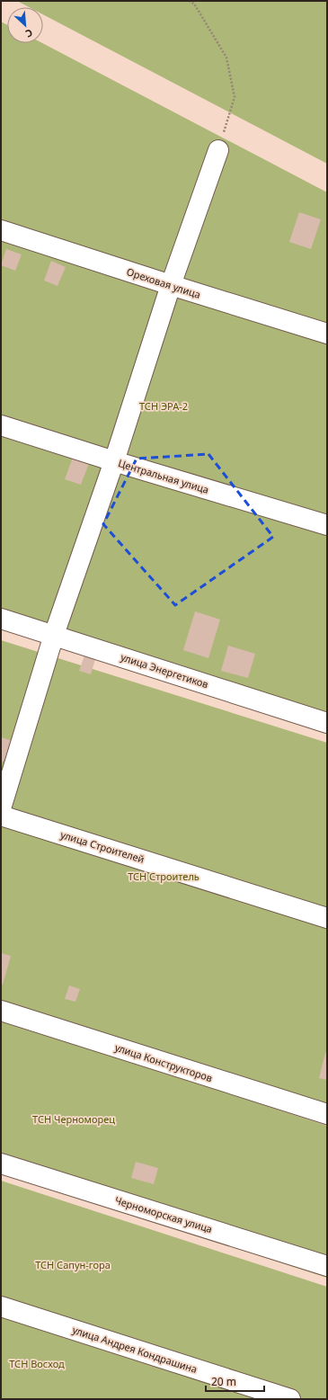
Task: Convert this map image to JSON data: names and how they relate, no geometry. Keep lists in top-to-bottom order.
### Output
{
  "streets": {
    "lane": [
      "Ореховая улица",
      "Центральная улица",
      "улица Энергетиков",
      "улица Строителей",
      "улица Конструкторов",
      "Черноморская улица",
      "улица Андрея Кондрашина"
    ]
  },
  "parks": [
    "ТСН ЭРА-2",
    "ТСН Строитель",
    "ТСН Черноморец",
    "ТСН Сапун-гора",
    "ТСН Восход"
  ],
  "scale_bar": "20 m",
  "north": "bottom right"
}
